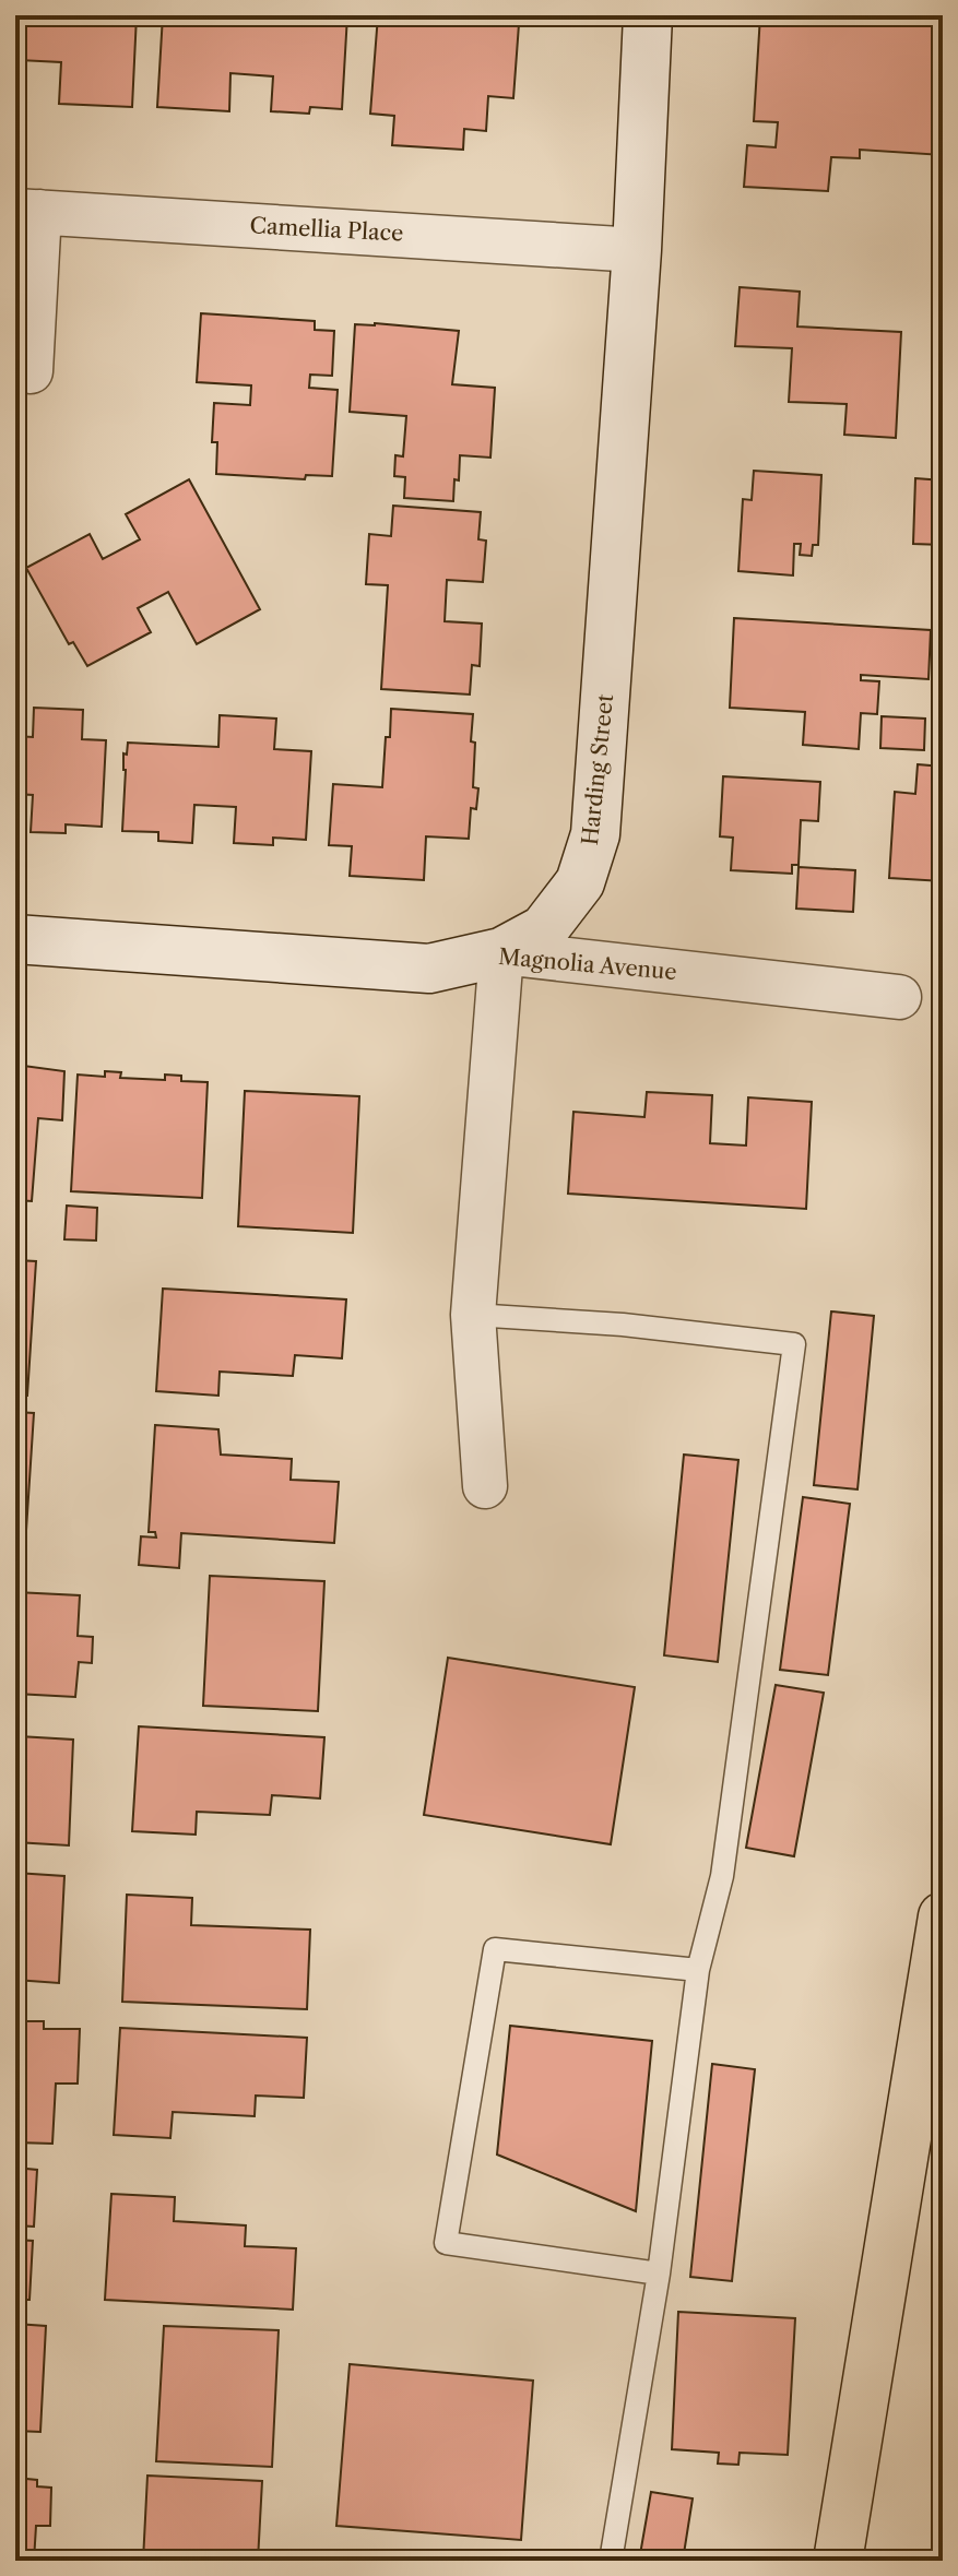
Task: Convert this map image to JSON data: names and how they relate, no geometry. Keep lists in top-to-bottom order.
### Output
{
  "streets": {
    "main road": ["Harding Street", "Magnolia Avenue"],
    "street": ["Camellia Place"]
  },
  "crossings": [
    ["Camellia Place", "Harding Street"],
    ["Harding Street", "Magnolia Avenue"]
  ]
}
